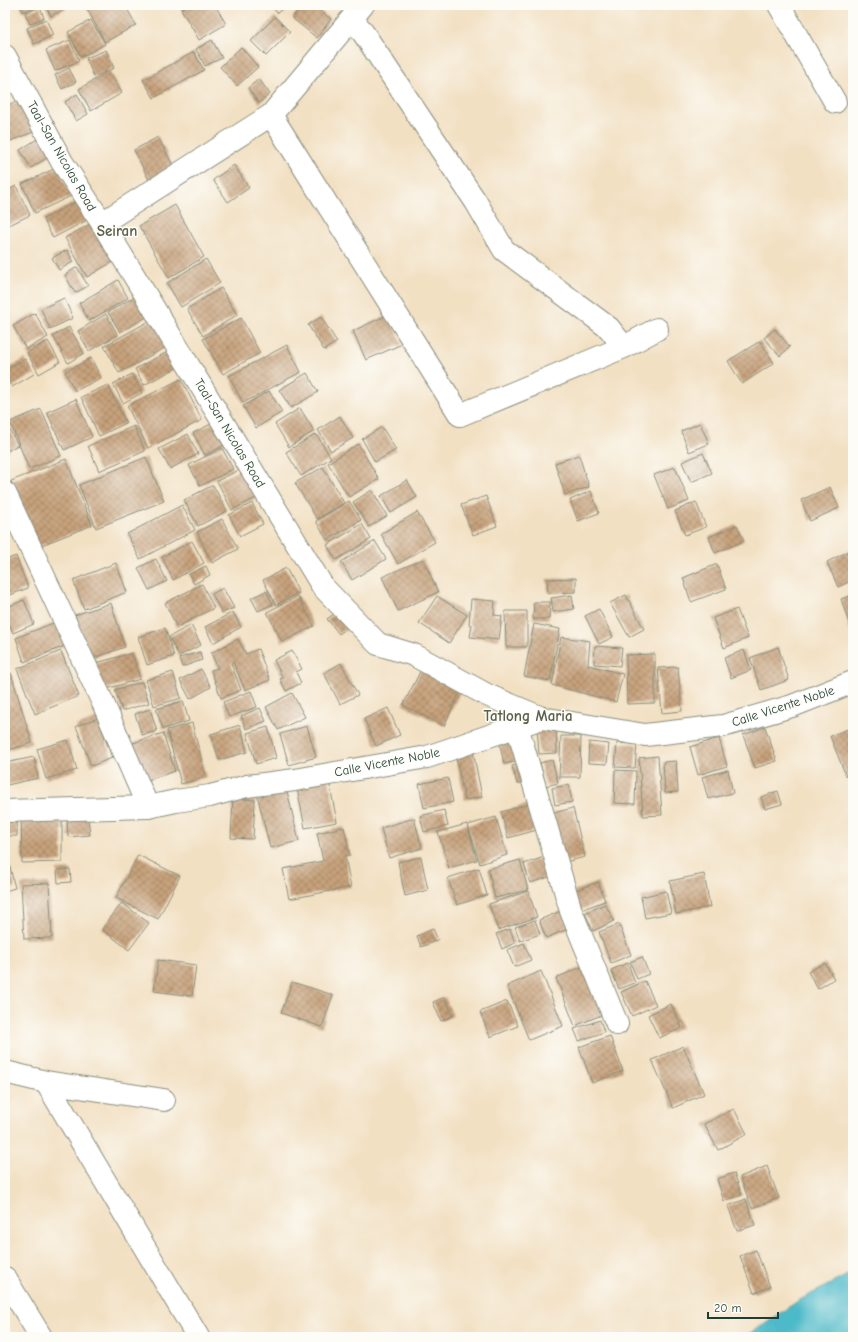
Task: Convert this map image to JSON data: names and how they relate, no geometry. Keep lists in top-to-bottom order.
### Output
{
  "streets": {
    "street": ["Taal-San Nicolas Road", "Calle Vicente Noble"]
  },
  "crossings": [
    ["Taal-San Nicolas Road", "Calle Vicente Noble"]
  ],
  "districts": ["Seiran", "Tatlong Maria"],
  "scale_bar": "20 m"
}
